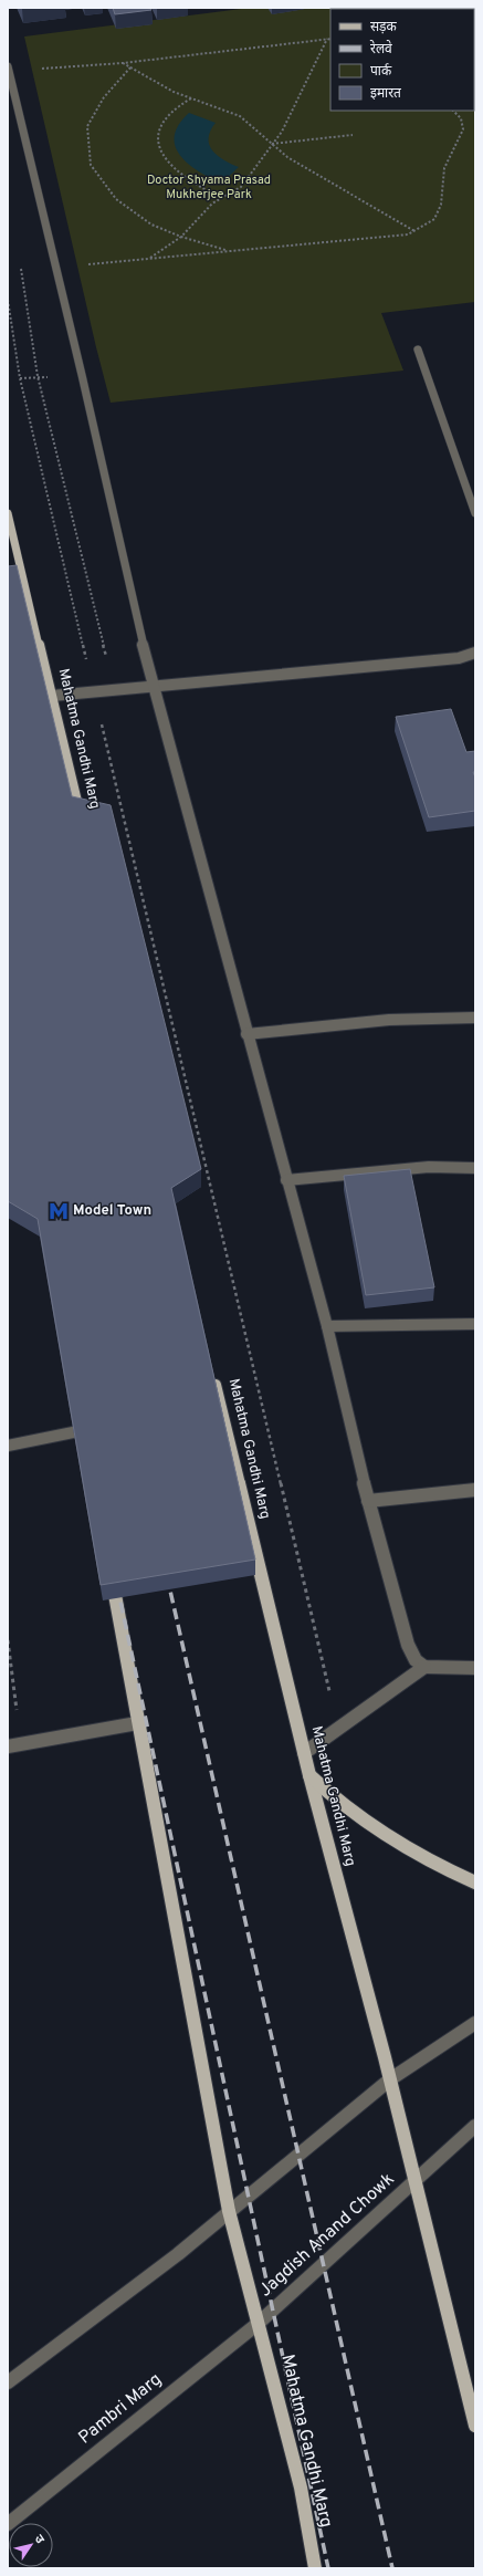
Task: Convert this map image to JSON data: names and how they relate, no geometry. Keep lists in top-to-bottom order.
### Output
{
  "streets": {
    "main road": ["Mahatma Gandhi Marg", "Jagdish Anand Chowk"],
    "street": ["Pambri Marg"]
  },
  "crossings": [
    ["Mahatma Gandhi Marg", "Jagdish Anand Chowk"],
    ["Mahatma Gandhi Marg", "Pambri Marg"],
    ["Jagdish Anand Chowk", "Pambri Marg"]
  ],
  "parks": ["Doctor Shyama Prasad Mukherjee Park"],
  "places": {
    "metro station": ["Model Town"]
  },
  "legend": [
    "सड़क",
    "रेलवे",
    "पार्क",
    "इमारत"
  ],
  "north": "top right"
}
